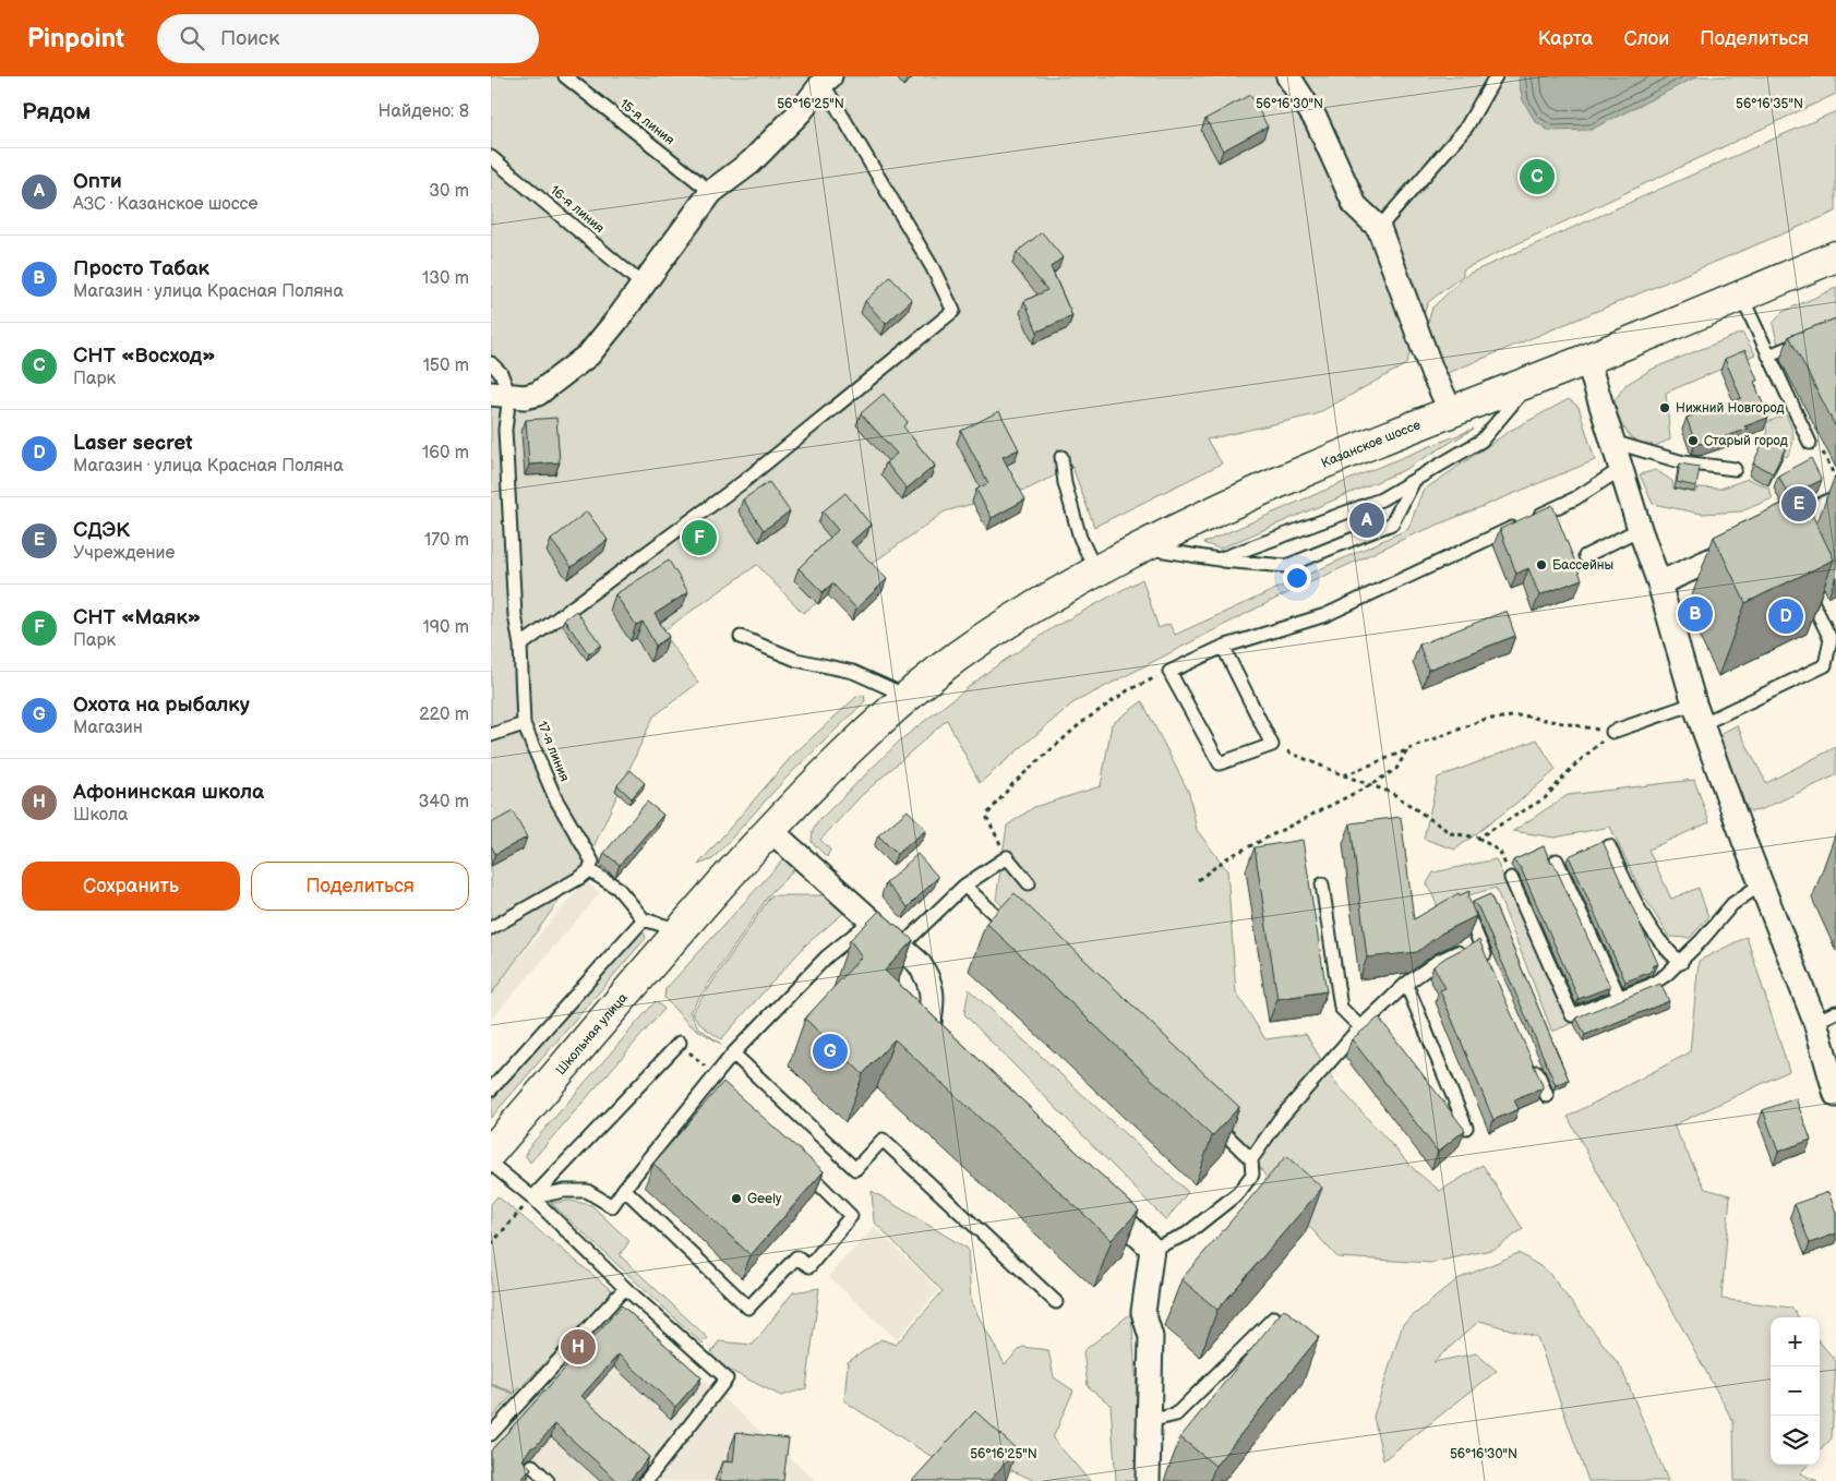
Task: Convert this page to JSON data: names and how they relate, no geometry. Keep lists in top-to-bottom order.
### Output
{
  "streets": {
    "main road": ["Казанское шоссе", "Школьная улица"],
    "lane": ["15-я линия", "16-я линия", "17-я линия"]
  },
  "crossings": [
    ["Казанское шоссе", "Школьная улица"]
  ],
  "places": [
    "Нижний Новгород",
    "Старый город",
    "Бассейны",
    "Geely"
  ],
  "page": {
    "header": "Pinpoint",
    "search": "Поиск",
    "nav": ["Карта", "Слои", "Поделиться"],
    "heading": ["Рядом", "Найдено: 8"],
    "list": [
      {
        "mark": "A",
        "name": "Опти",
        "note": "АЗС · Казанское шоссе",
        "value": "30 m"
      },
      {
        "mark": "B",
        "name": "Просто Табак",
        "note": "Магазин · улица Красная Поляна",
        "value": "130 m"
      },
      {
        "mark": "C",
        "name": "СНТ «Восход»",
        "note": "Парк",
        "value": "150 m"
      },
      {
        "mark": "D",
        "name": "Laser secret",
        "note": "Магазин · улица Красная Поляна",
        "value": "160 m"
      },
      {
        "mark": "E",
        "name": "СДЭК",
        "note": "Учреждение",
        "value": "170 m"
      },
      {
        "mark": "F",
        "name": "СНТ «Маяк»",
        "note": "Парк",
        "value": "190 m"
      },
      {
        "mark": "G",
        "name": "Охота на рыбалку",
        "note": "Магазин",
        "value": "220 m"
      },
      {
        "mark": "H",
        "name": "Афонинская школа",
        "note": "Школа",
        "value": "340 m"
      }
    ],
    "pins": [
      "C",
      "E",
      "A",
      "F",
      "B",
      "D",
      "G",
      "H"
    ],
    "buttons": ["Сохранить", "Поделиться"],
    "map_buttons": ["+", "−"]
  },
  "coordinates": ["56°16'25\"N", "56°16'30\"N", "56°16'35\"N"]
}
